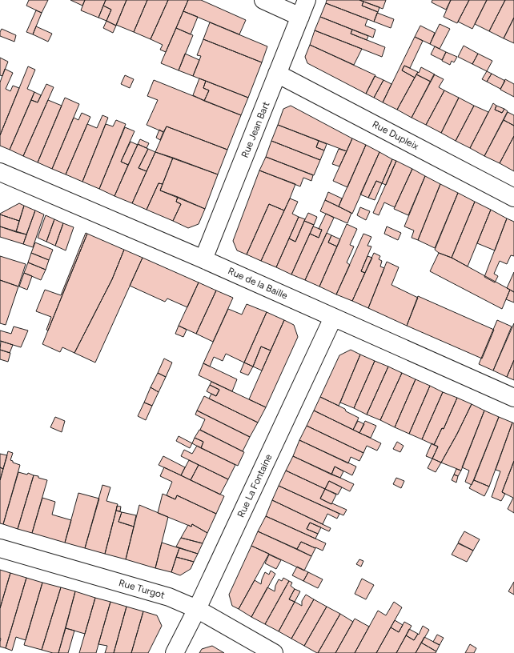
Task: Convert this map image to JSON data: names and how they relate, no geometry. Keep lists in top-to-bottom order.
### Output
{
  "streets": {
    "street": [
      "Rue Jean Bart",
      "Rue Dupleix",
      "Rue de la Baille",
      "Rue La Fontaine",
      "Rue Turgot"
    ]
  },
  "crossings": [
    ["Rue Jean Bart", "Rue Dupleix"],
    ["Rue Jean Bart", "Rue de la Baille"],
    ["Rue de la Baille", "Rue La Fontaine"],
    ["Rue La Fontaine", "Rue Turgot"]
  ]
}
